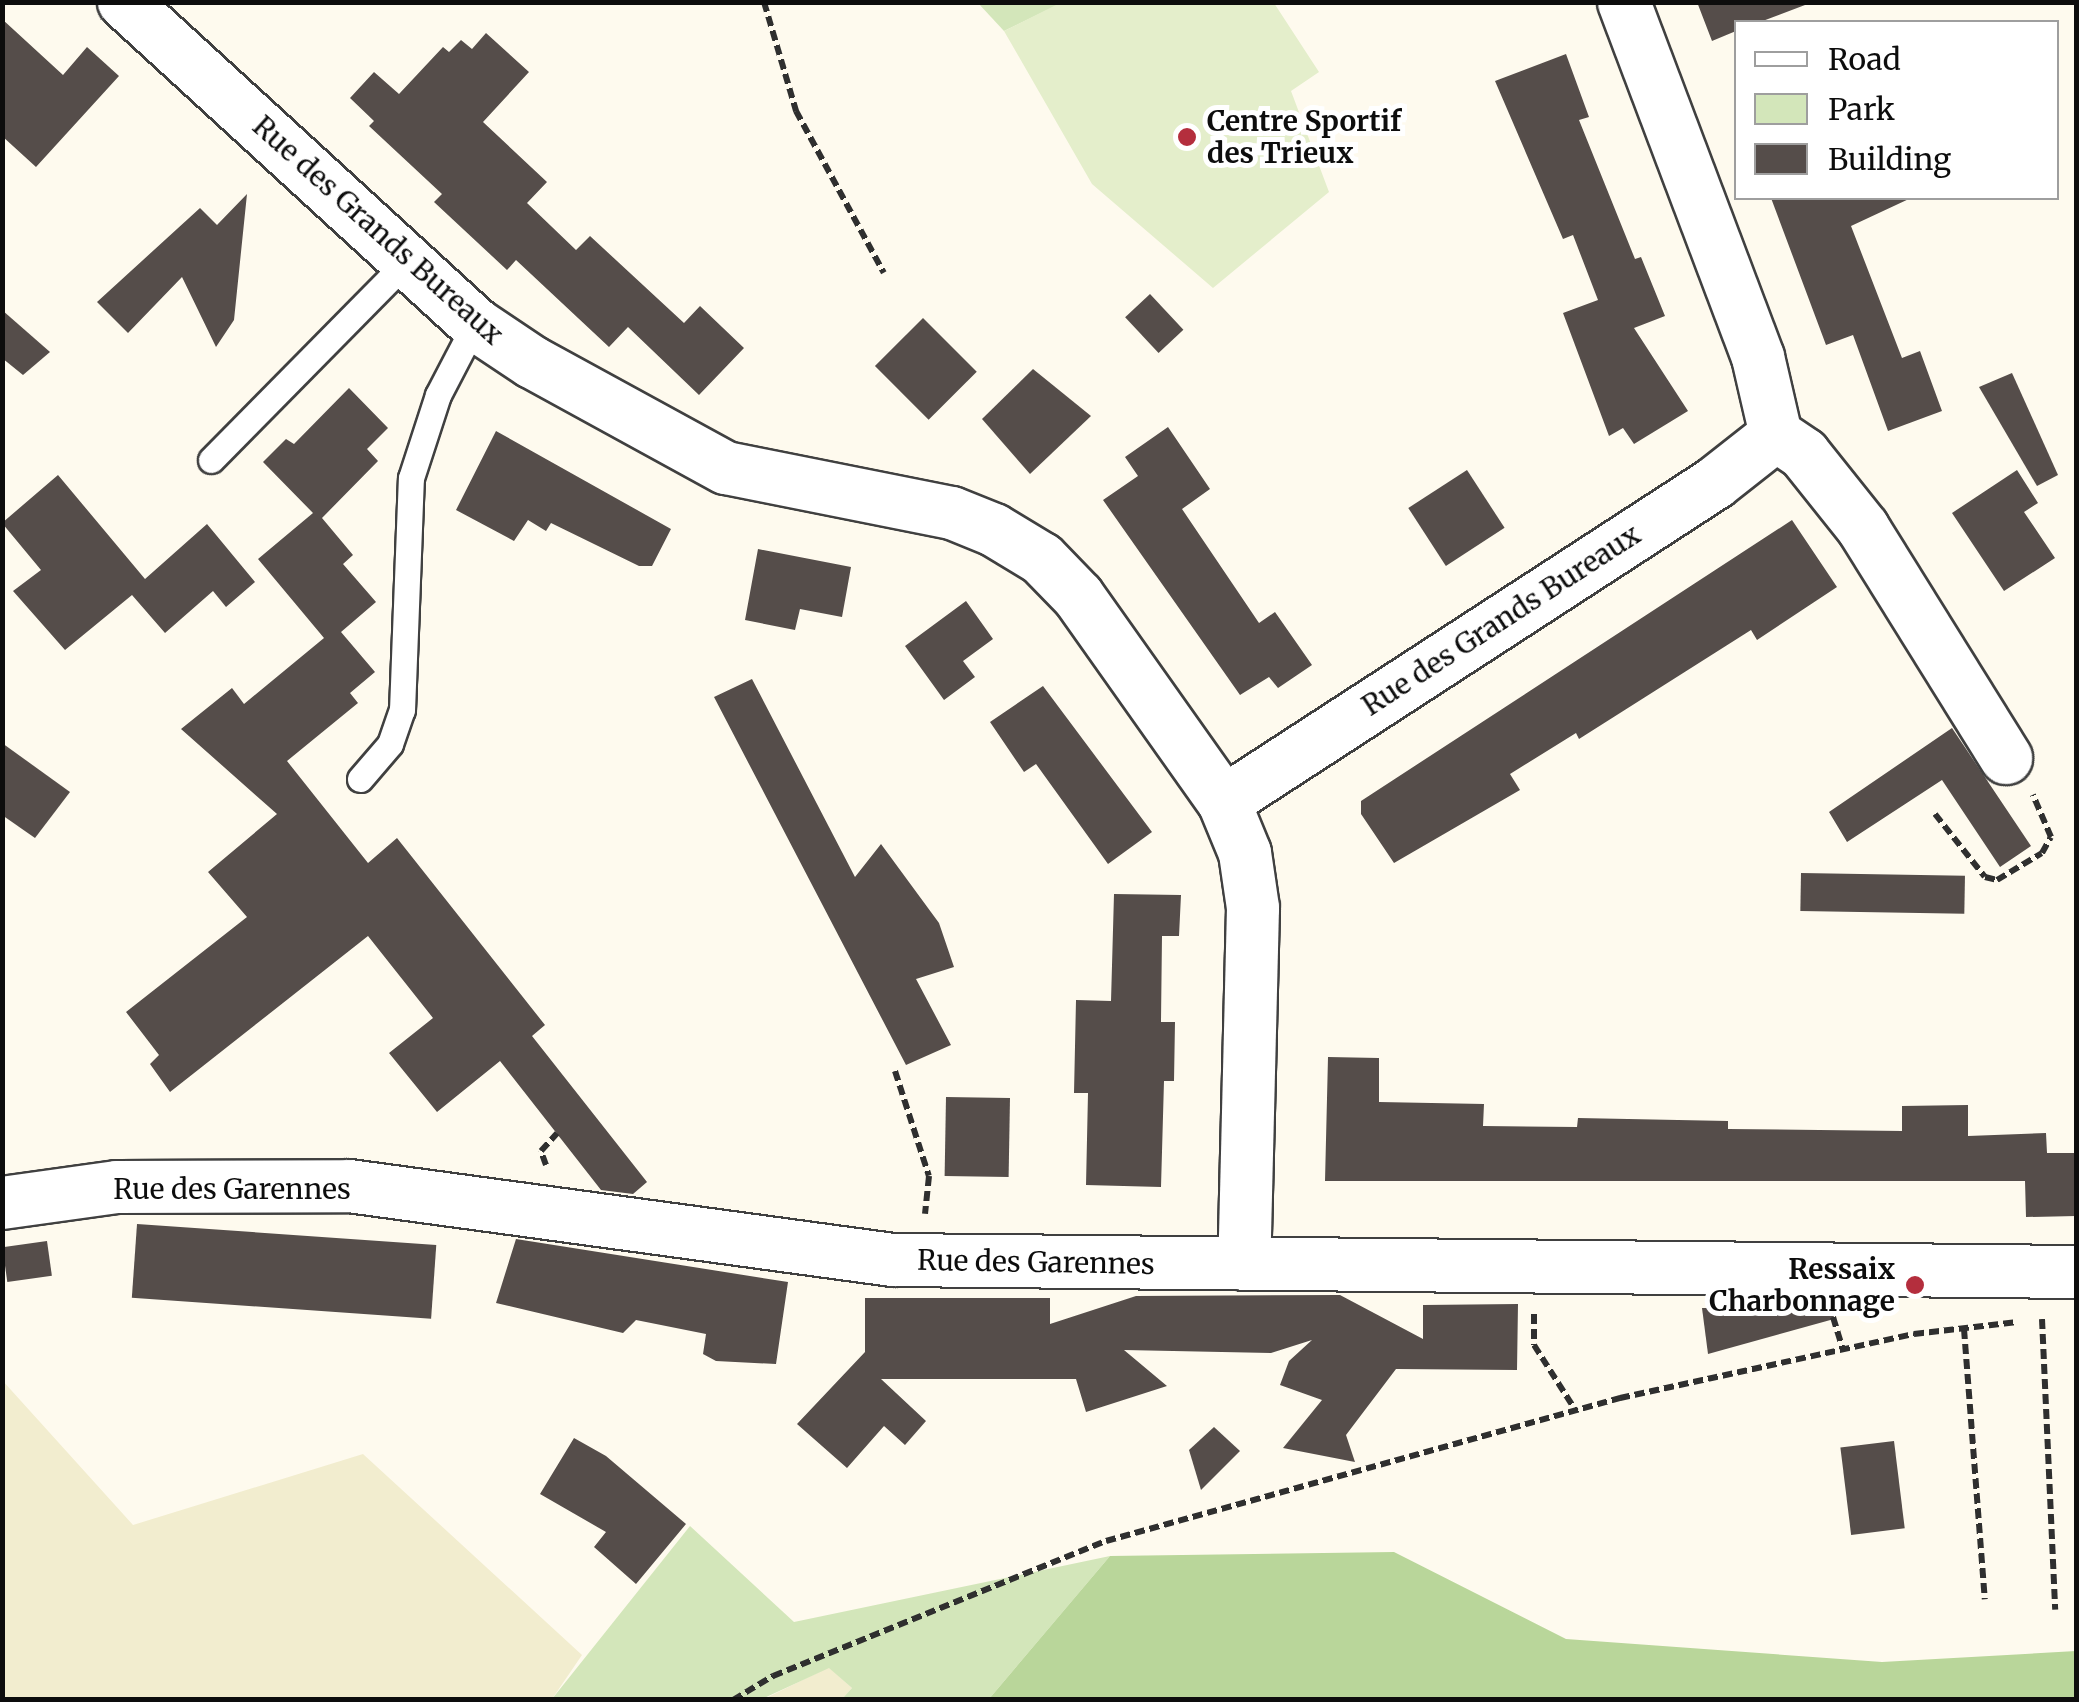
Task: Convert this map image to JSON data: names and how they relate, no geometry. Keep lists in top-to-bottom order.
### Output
{
  "streets": {
    "street": ["Rue des Grands Bureaux", "Rue des Garennes"]
  },
  "crossings": [
    ["Rue des Grands Bureaux", "Rue des Garennes"]
  ],
  "places": ["Centre Sportif des Trieux", "Ressaix Charbonnage"],
  "legend": ["Road", "Park", "Building"]
}
